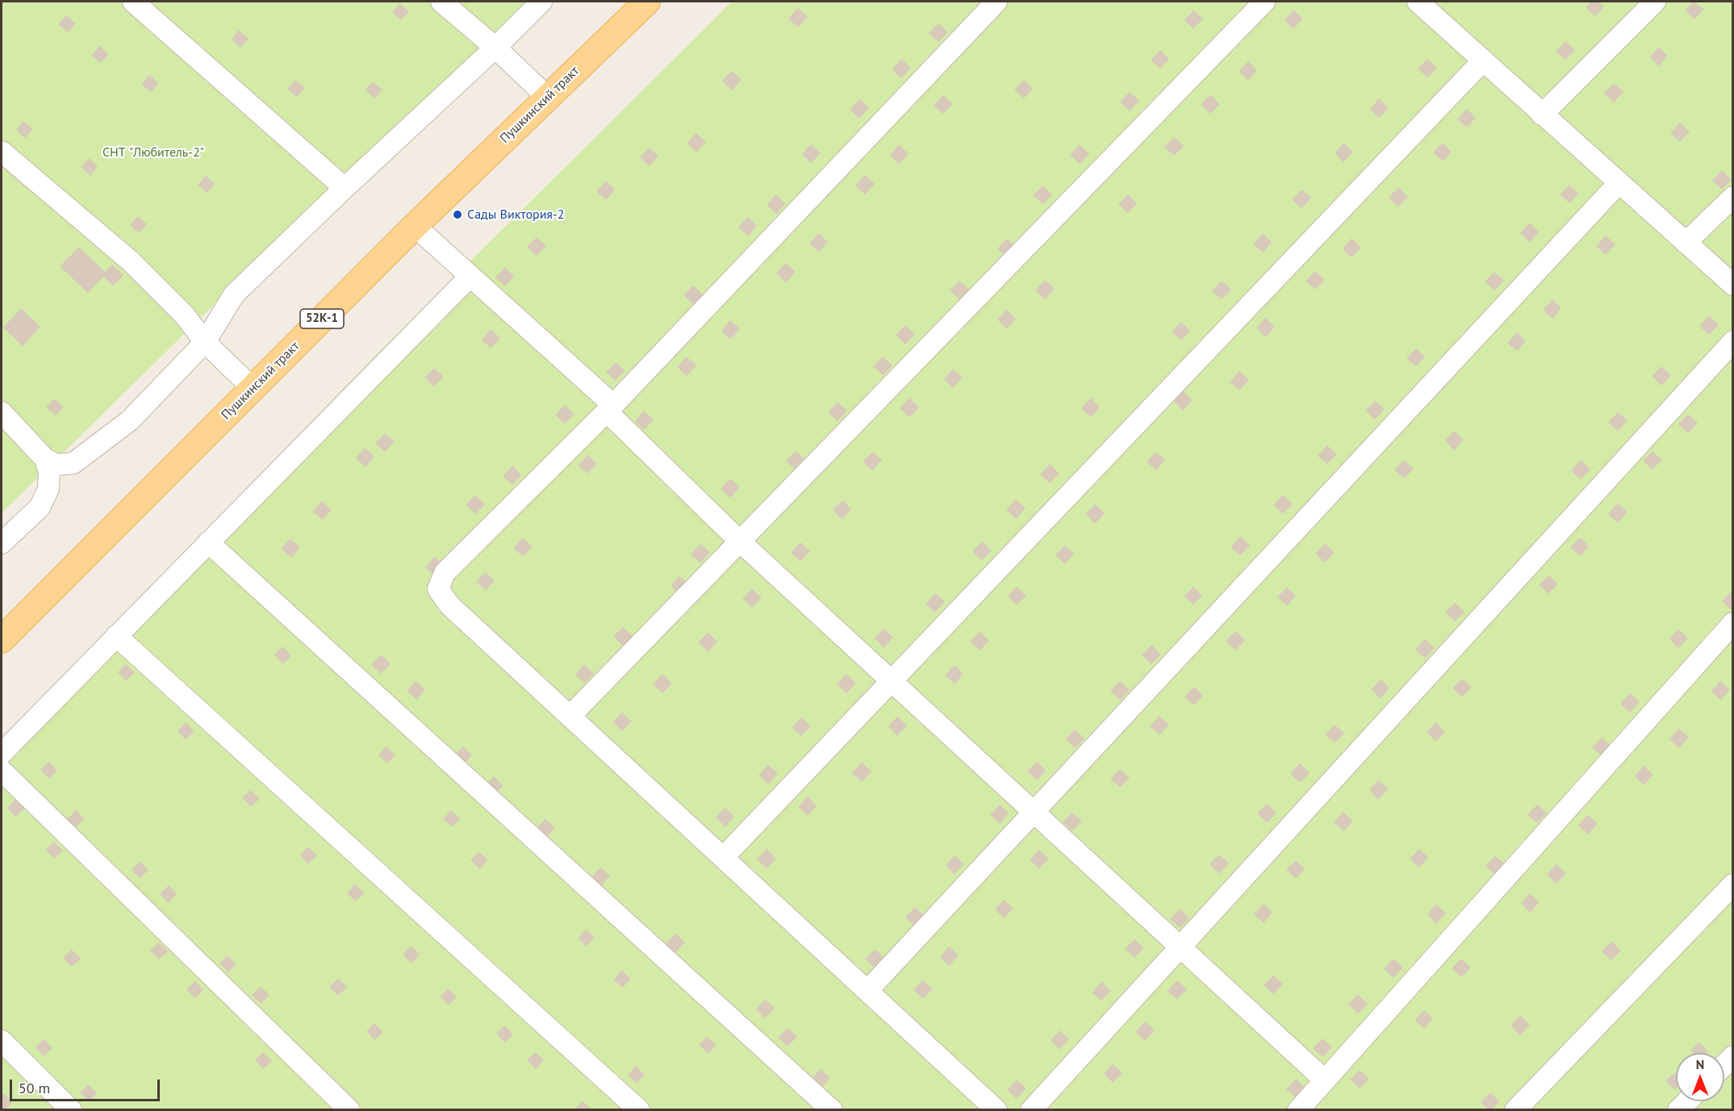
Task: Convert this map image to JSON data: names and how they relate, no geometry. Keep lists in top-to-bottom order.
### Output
{
  "streets": {
    "main road": ["Пушкинский тракт", "52К-1"]
  },
  "parks": ["СНТ \"Любитель-2\""],
  "places": ["Сады Виктория-2"],
  "scale_bar": "50 m",
  "north": "top"
}
